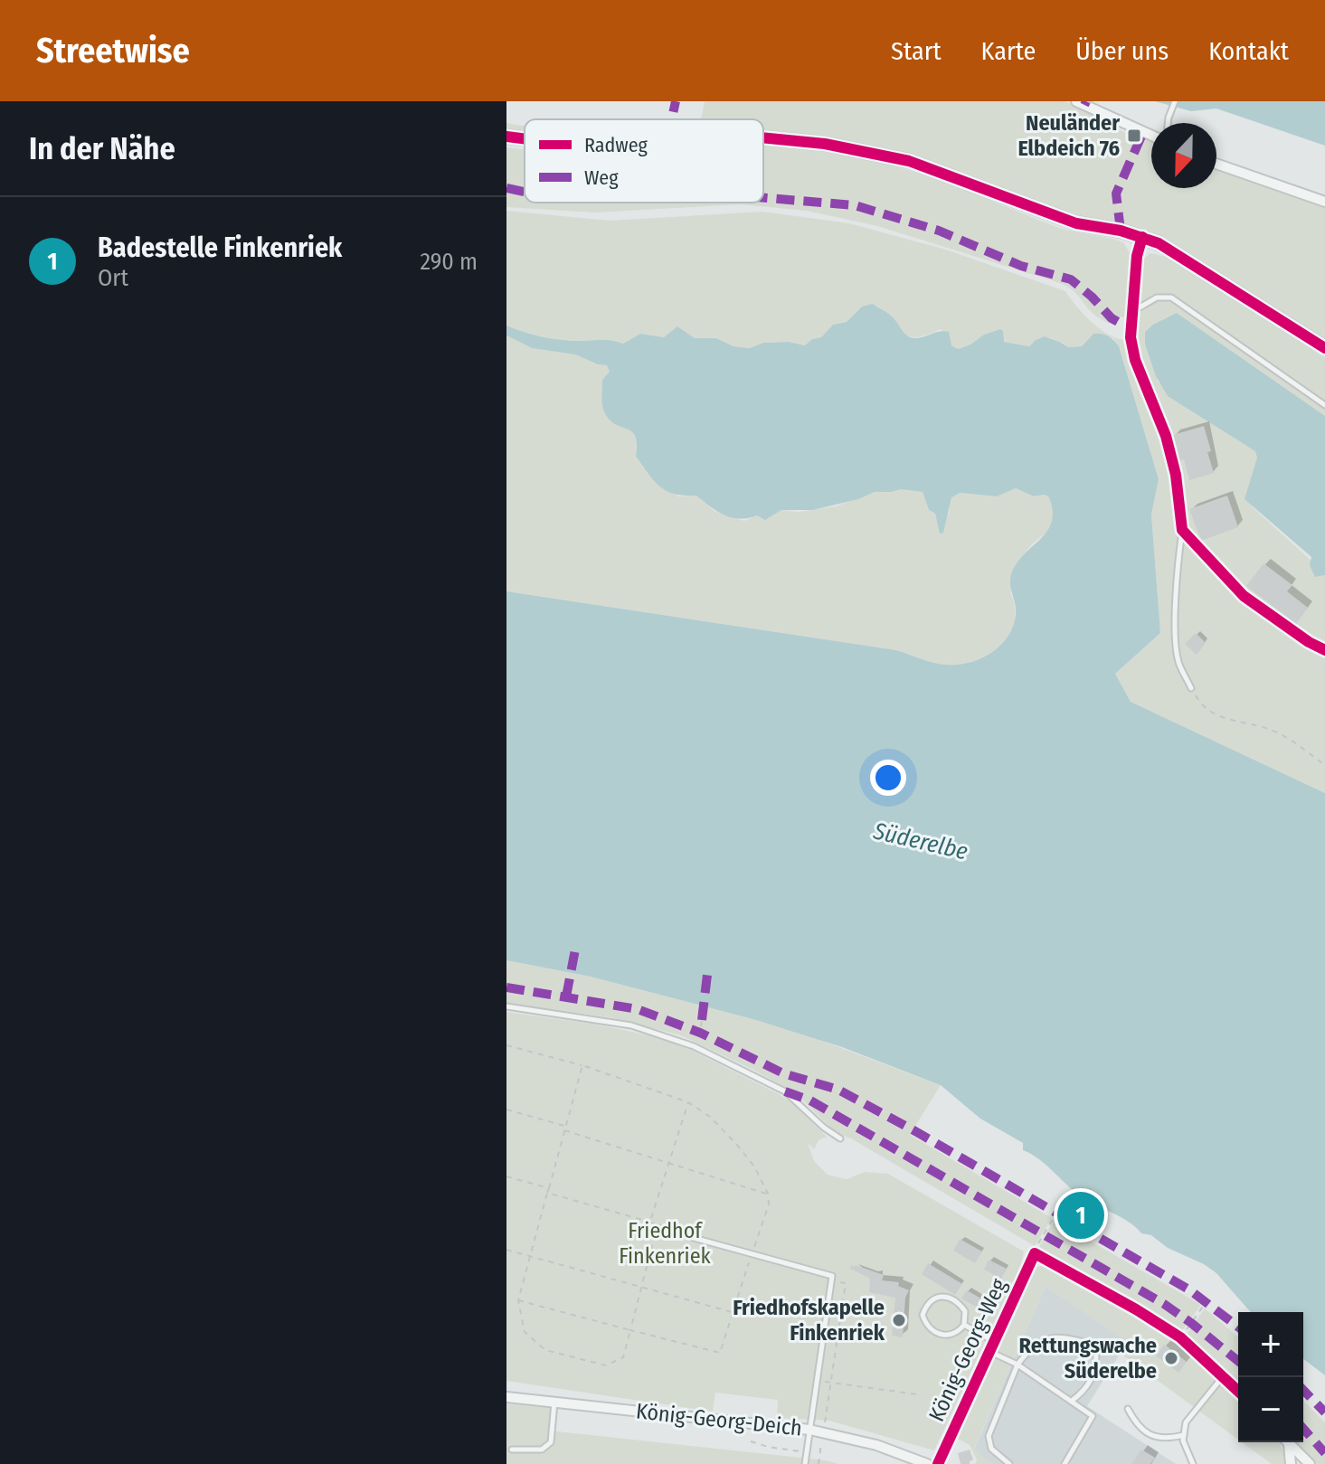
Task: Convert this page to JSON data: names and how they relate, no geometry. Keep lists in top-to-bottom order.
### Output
{
  "streets": {
    "street": ["König-Georg-Weg", "König-Georg-Deich"]
  },
  "water": ["Süderelbe"],
  "parks": ["Friedhof Finkenriek"],
  "places": {
    "transit": ["Neuländer Elbdeich 76"],
    "other": ["Friedhofskapelle Finkenriek", "Rettungswache Süderelbe"]
  },
  "legend": ["Radweg", "Weg"],
  "north": "bottom",
  "page": {
    "header": "Streetwise",
    "nav": [
      "Start",
      "Karte",
      "Über uns",
      "Kontakt"
    ],
    "heading": "In der Nähe",
    "list": [
      {
        "mark": "1",
        "name": "Badestelle Finkenriek",
        "note": "Ort",
        "value": "290 m"
      }
    ],
    "pins": "1",
    "map_buttons": ["+", "−"]
  }
}
